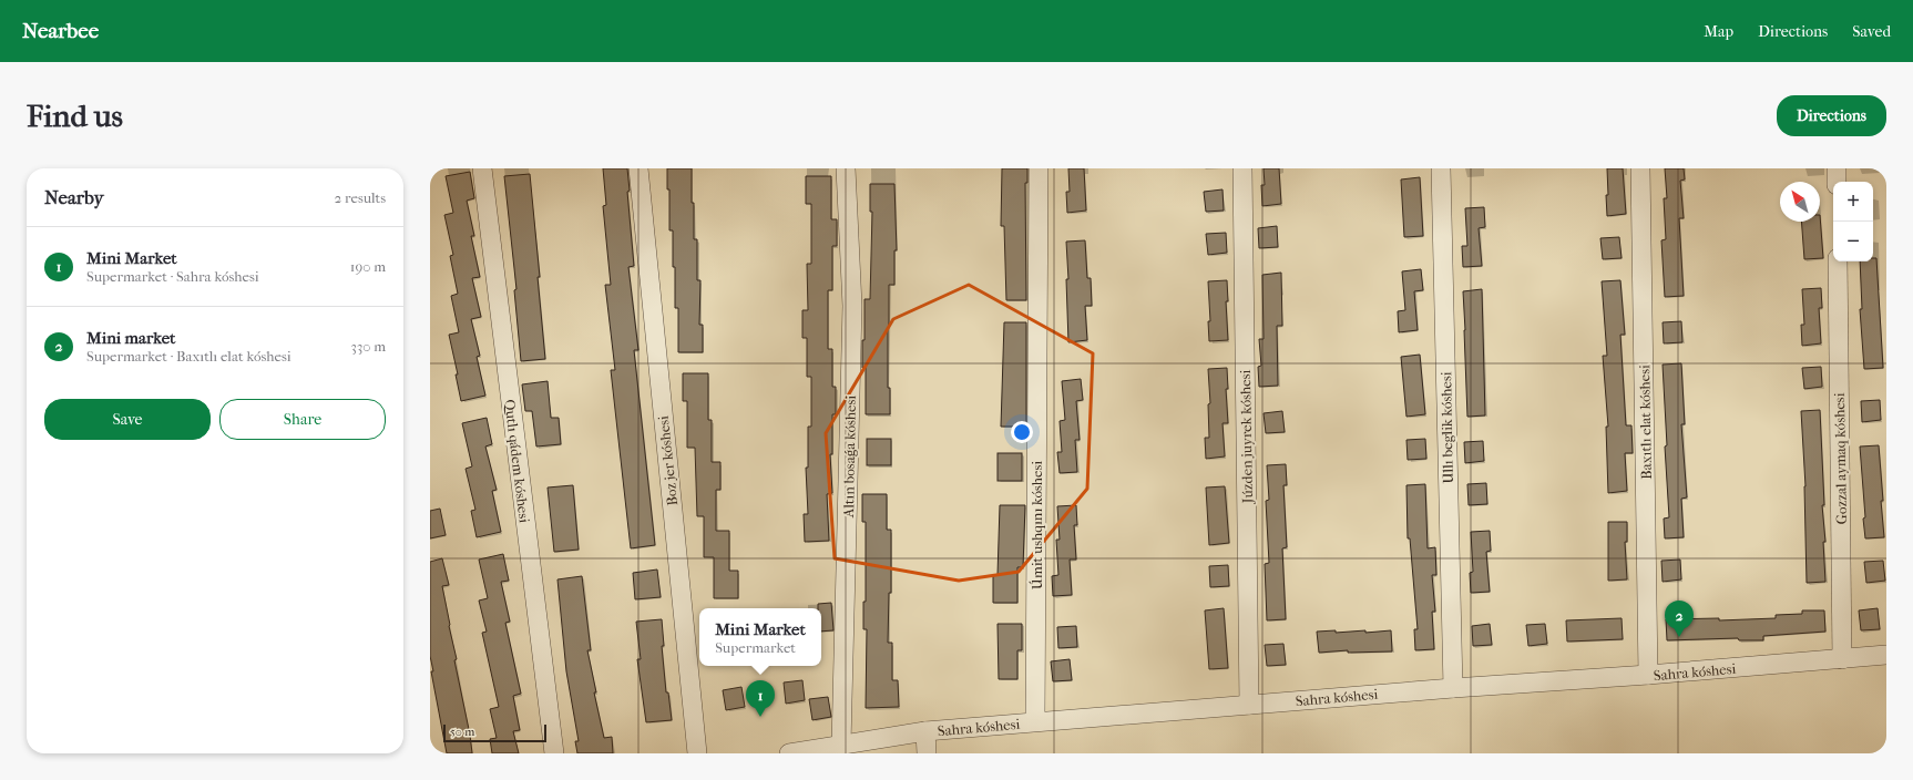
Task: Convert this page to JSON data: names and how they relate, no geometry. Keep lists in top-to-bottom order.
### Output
{
  "streets": {
    "street": [
      "Baxıtlı elat kóshesi",
      "Ullı beglik kóshesi",
      "Júzden juyrek kóshesi",
      "Altın bosaǵa kóshesi",
      "Gozzal aymaq kóshesi",
      "Qutlı qádem kóshesi",
      "Boz jer kóshesi",
      "Úmit ushqını kóshesi",
      "Sahra kóshesi"
    ]
  },
  "crossings": [
    ["Baxıtlı elat kóshesi", "Sahra kóshesi"],
    ["Ullı beglik kóshesi", "Sahra kóshesi"],
    ["Júzden juyrek kóshesi", "Sahra kóshesi"],
    ["Altın bosaǵa kóshesi", "Sahra kóshesi"],
    ["Gozzal aymaq kóshesi", "Sahra kóshesi"],
    ["Úmit ushqını kóshesi", "Sahra kóshesi"]
  ],
  "scale_bar": "50 m",
  "north": "top left",
  "page": {
    "header": "Nearbee",
    "nav": ["Map", "Directions", "Saved"],
    "buttons": [
      "Directions",
      ["Save", "Share"]
    ],
    "title": "Find us",
    "heading": ["Nearby", "2 results"],
    "map_buttons": ["+", "−"],
    "list": [
      {
        "mark": "1",
        "name": "Mini Market",
        "note": "Supermarket · Sahra kóshesi",
        "value": "190 m"
      },
      {
        "mark": "2",
        "name": "Mini market",
        "note": "Supermarket · Baxıtlı elat kóshesi",
        "value": "330 m"
      }
    ],
    "pins": ["2", "1"],
    "popup": ["Mini Market", "Supermarket"],
    "scale": "50 m"
  }
}
